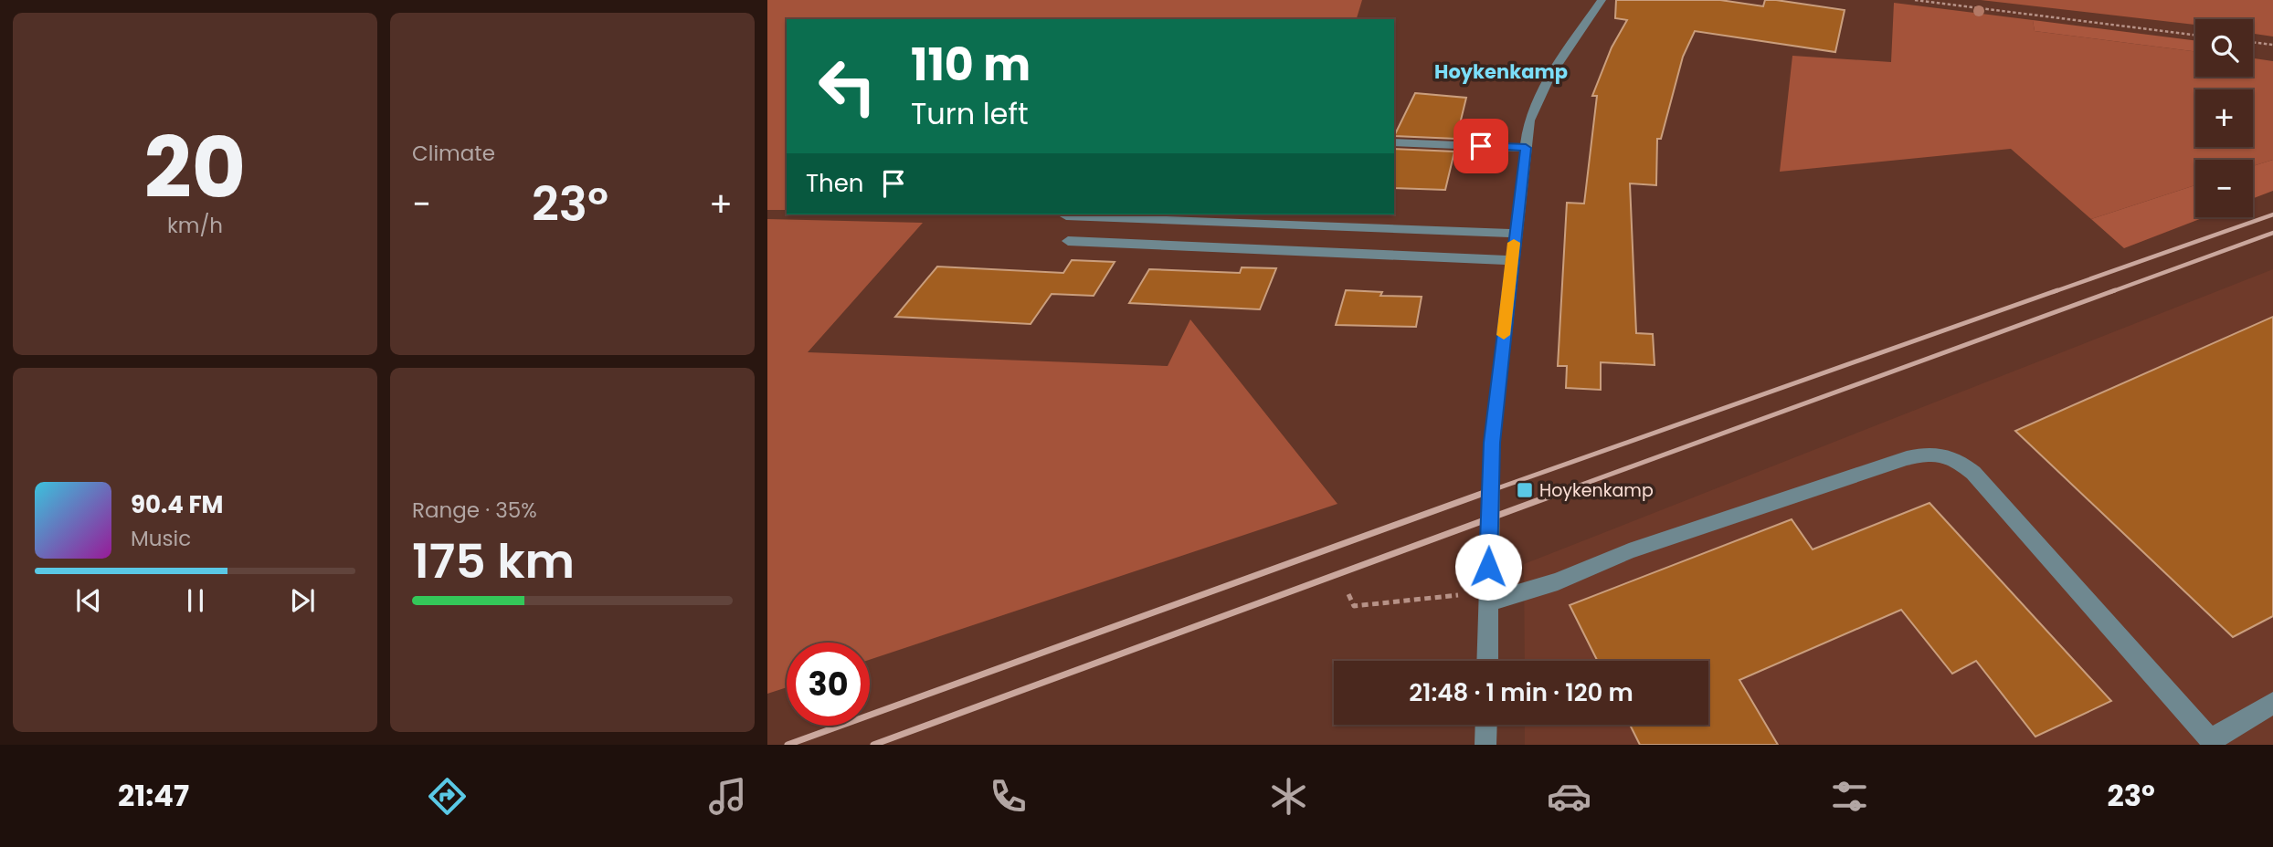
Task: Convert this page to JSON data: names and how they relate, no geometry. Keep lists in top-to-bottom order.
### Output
{
  "districts": ["Hoykenkamp"],
  "places": {
    "transit": ["Hoykenkamp"]
  },
  "page": {
    "tile": [
      ["20", "km/h"],
      "Climate",
      ["Range · 35%", "175 km"]
    ],
    "map_buttons": ["+", "−"],
    "turn": ["110 m", "Turn left"],
    "then": "Then",
    "heat": ["−", "23°", "+"],
    "song": ["90.4 FM", "Music"],
    "limit": "30",
    "trip": "21:48 · 1 min · 120 m",
    "tabs": ["21:47", "23°"]
  }
}
